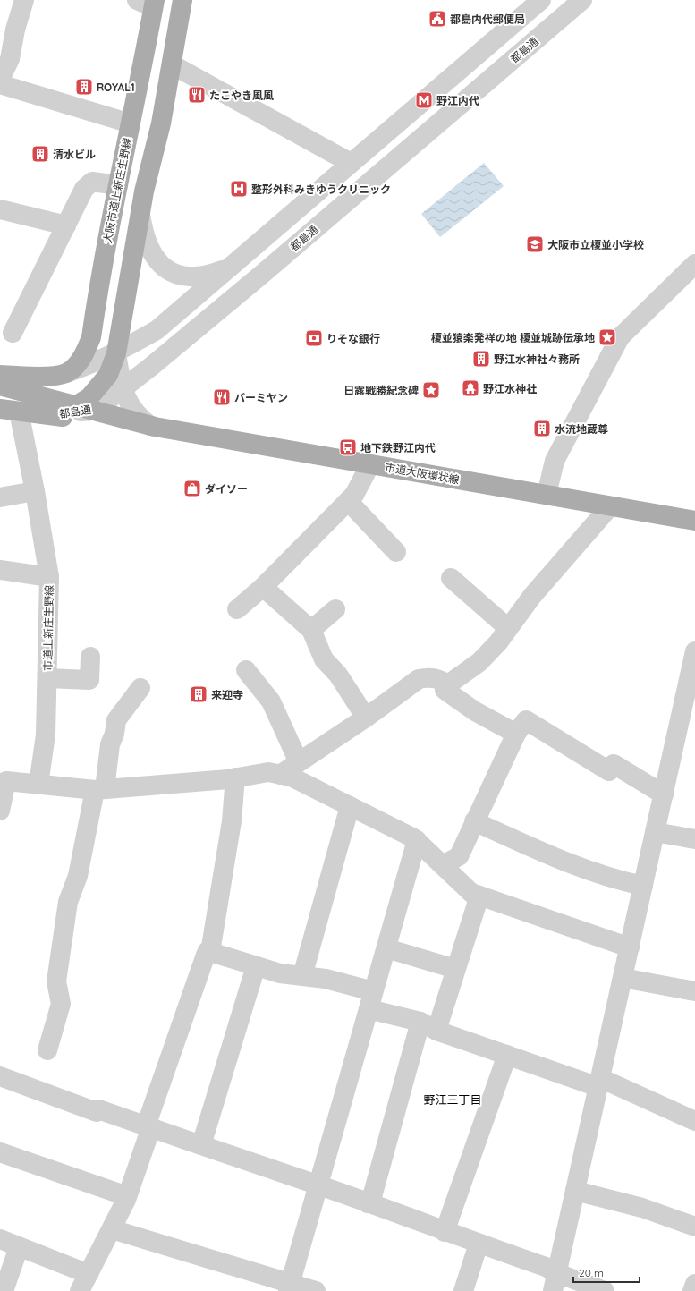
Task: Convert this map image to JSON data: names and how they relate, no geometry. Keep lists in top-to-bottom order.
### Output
{
  "streets": {
    "main road": ["都島通", "大阪市道上新庄生野線", "市道大阪環状線"],
    "street": ["市道上新庄生野線"]
  },
  "crossings": [
    ["都島通", "市道大阪環状線"],
    ["都島通", "市道上新庄生野線"]
  ],
  "districts": ["野江三丁目"],
  "places": {
    "public building": ["都島内代郵便局"],
    "building": [
      "ROYAL1",
      "清水ビル",
      "野江水神社々務所",
      "水流地蔵尊",
      "来迎寺"
    ],
    "restaurant": ["たこやき風風", "バーミヤン"],
    "metro station": ["野江内代"],
    "hospital": ["整形外科みきゆうクリニック"],
    "school or university": ["大阪市立榎並小学校"],
    "place": ["榎並猿楽発祥の地 榎並城跡伝承地", "日露戰勝紀念碑"],
    "bank": ["りそな銀行"],
    "temple": ["野江水神社"],
    "bus stop": ["地下鉄野江内代"],
    "shop": ["ダイソー"]
  },
  "scale_bar": "20 m"
}
